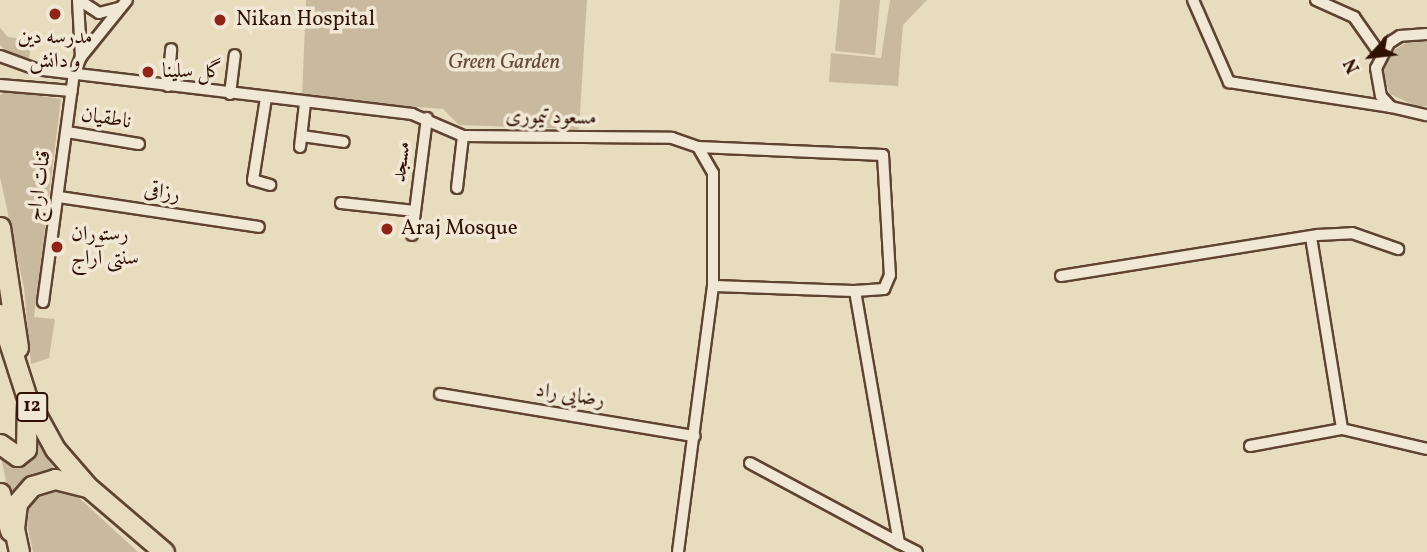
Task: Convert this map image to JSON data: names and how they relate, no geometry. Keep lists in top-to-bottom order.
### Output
{
  "streets": {
    "highway": ["12"],
    "street": [
      "مسعود تیموری",
      "ناطقیان",
      "مسجد",
      "قنات اراج",
      "رزاقی",
      "رضایی راد"
    ]
  },
  "crossings": [
    ["مسعود تیموری", "مسجد"],
    ["مسعود تیموری", "قنات اراج"],
    ["ناطقیان", "قنات اراج"],
    ["قنات اراج", "رزاقی"]
  ],
  "parks": ["Green Garden"],
  "places": [
    "مدرسه دین و دانش",
    "Nikan Hospital",
    "گل سلینا",
    "Araj Mosque",
    "رستوران سنتی آراج"
  ],
  "north": "bottom left"
}
